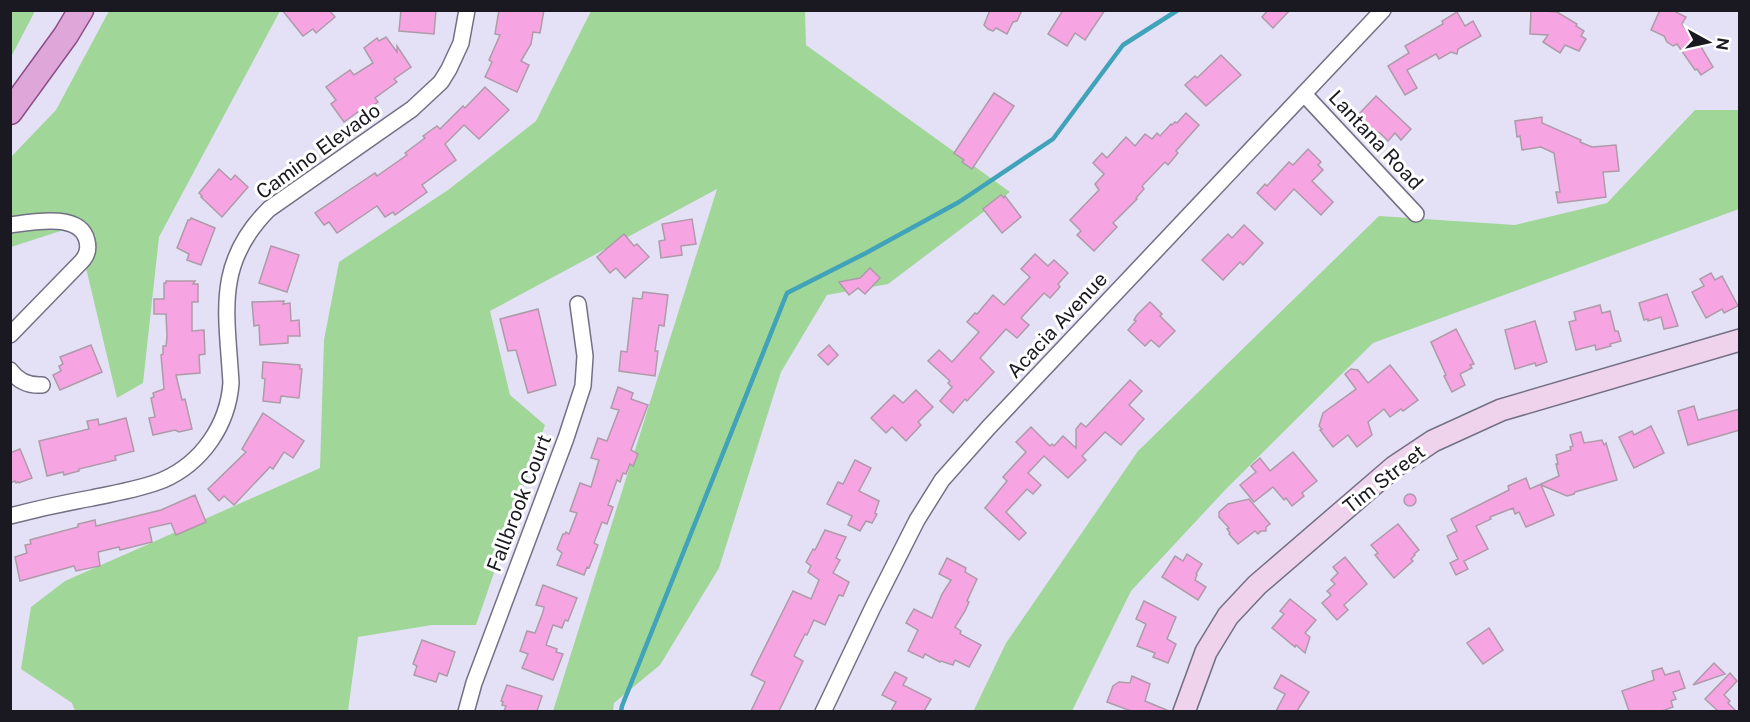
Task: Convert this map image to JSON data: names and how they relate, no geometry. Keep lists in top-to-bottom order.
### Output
{
  "streets": {
    "street": [
      "Lantana Road",
      "Camino Elevado",
      "Acacia Avenue",
      "Tim Street",
      "Fallbrook Court"
    ]
  },
  "crossings": [
    ["Lantana Road", "Acacia Avenue"]
  ],
  "north": "right"
}
